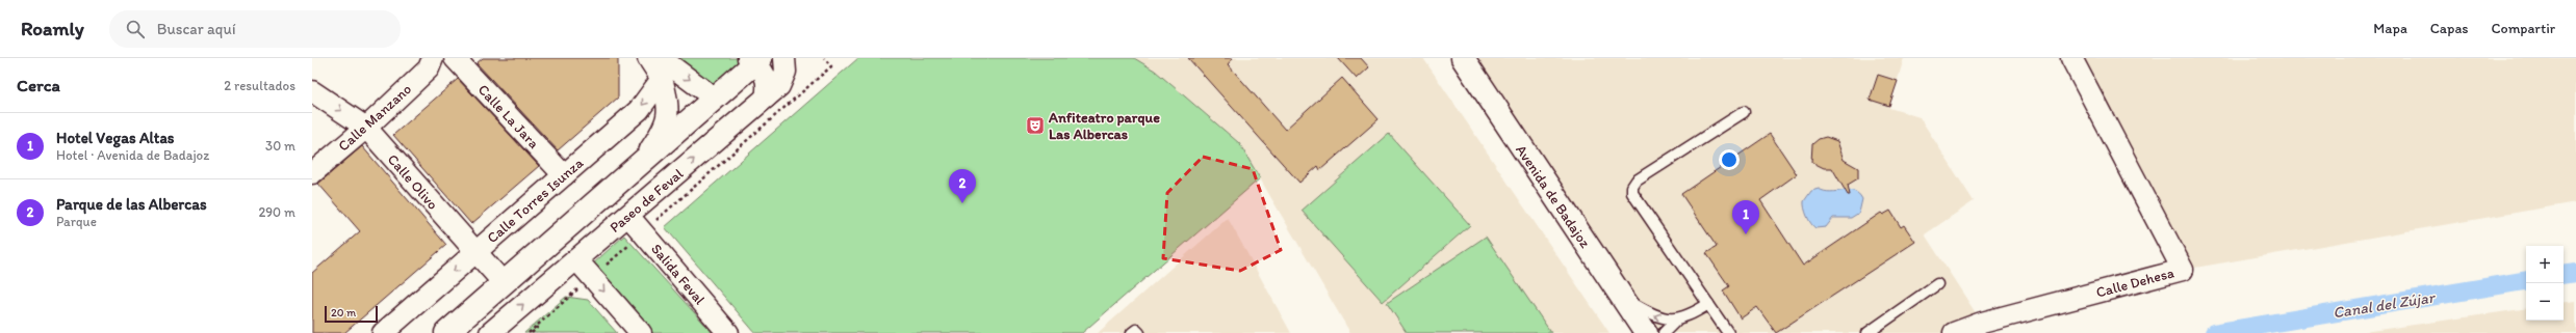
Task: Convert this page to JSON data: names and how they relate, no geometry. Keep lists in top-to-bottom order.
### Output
{
  "streets": {
    "main road": ["Avenida de Badajoz"],
    "street": [
      "Calle La Jara",
      "Calle Manzano",
      "Calle Olivo",
      "Calle Torres Isunza",
      "Paseo de Feval",
      "Salida Feval",
      "Calle Dehesa"
    ]
  },
  "crossings": [
    ["Calle La Jara", "Calle Torres Isunza"],
    ["Calle Manzano", "Calle Olivo"],
    ["Calle Olivo", "Calle Torres Isunza"],
    ["Paseo de Feval", "Salida Feval"]
  ],
  "one_way": ["Calle Torres Isunza", "Paseo de Feval"],
  "water": ["Canal del Zújar"],
  "places": {
    "theatre": ["Anfiteatro parque Las Albercas"]
  },
  "scale_bar": "20 m",
  "page": {
    "header": "Roamly",
    "search": "Buscar aquí",
    "nav": ["Mapa", "Capas", "Compartir"],
    "heading": ["Cerca", "2 resultados"],
    "list": [
      {
        "mark": "1",
        "name": "Hotel Vegas Altas",
        "note": "Hotel · Avenida de Badajoz",
        "value": "30 m"
      },
      {
        "mark": "2",
        "name": "Parque de las Albercas",
        "note": "Parque",
        "value": "290 m"
      }
    ],
    "pins": ["2", "1"],
    "map_buttons": ["+", "−"],
    "scale": "20 m"
  }
}
